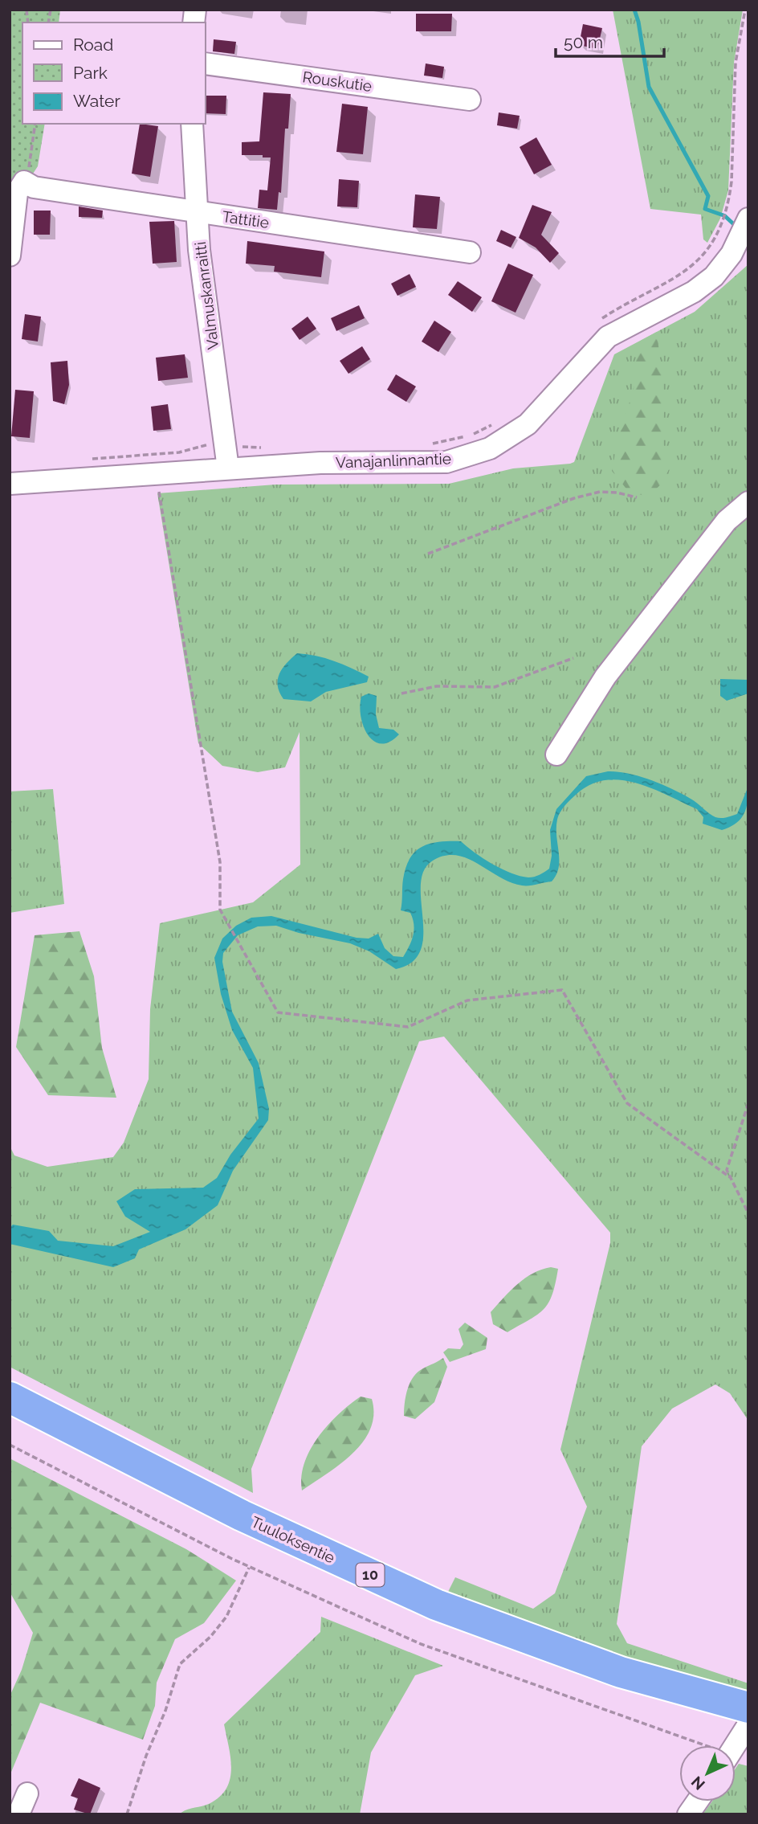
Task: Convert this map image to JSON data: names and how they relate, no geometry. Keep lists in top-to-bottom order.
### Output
{
  "streets": {
    "highway": ["Tuuloksentie", "10"],
    "street": [
      "Rouskutie",
      "Tattitie",
      "Valmuskanraitti",
      "Vanajanlinnantie"
    ]
  },
  "crossings": [
    ["Tattitie", "Valmuskanraitti"],
    ["Valmuskanraitti", "Vanajanlinnantie"]
  ],
  "legend": ["Road", "Park", "Water"],
  "scale_bar": "50 m",
  "north": "bottom left"
}
